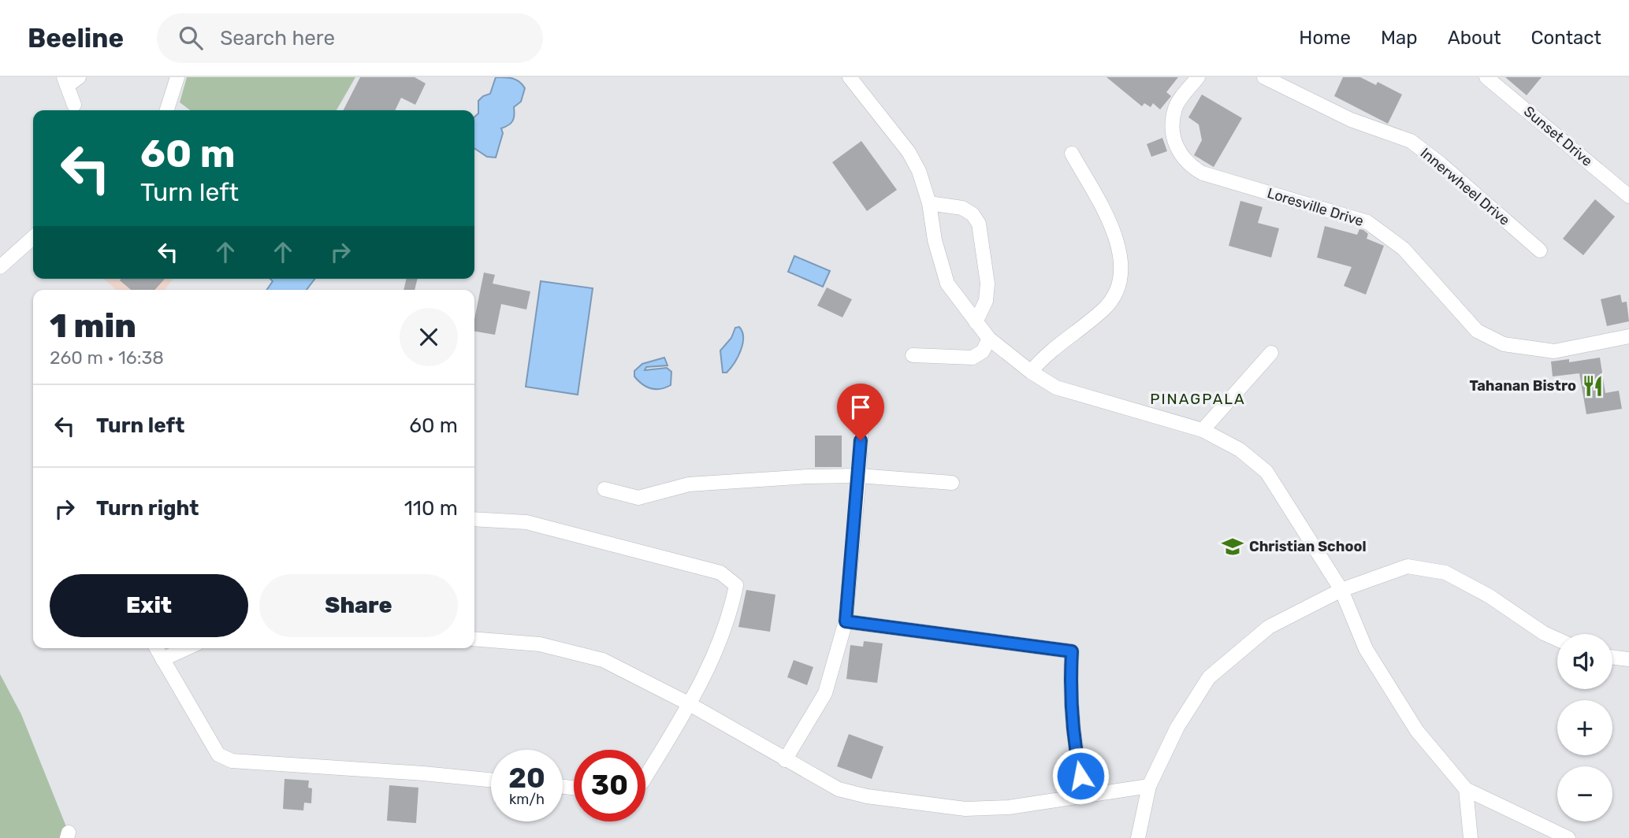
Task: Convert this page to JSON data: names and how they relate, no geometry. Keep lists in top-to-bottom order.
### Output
{
  "streets": {
    "street": ["Sunset Drive", "Innerwheel Drive", "Loresville Drive"]
  },
  "districts": ["PINAGPALA"],
  "places": {
    "restaurant": ["Tahanan Bistro"],
    "school or university": ["Christian School"]
  },
  "page": {
    "header": "Beeline",
    "search": "Search here",
    "nav": [
      "Home",
      "Map",
      "About",
      "Contact"
    ],
    "turn": ["60 m", "Turn left"],
    "heading": ["1 min", "260 m · 16:38"],
    "list": [
      {
        "name": "Turn left",
        "value": "60 m"
      },
      {
        "name": "Turn right",
        "value": "110 m"
      }
    ],
    "buttons": ["Exit", "Share"],
    "map_buttons": ["+", "−"],
    "speed": "20 km/h",
    "limit": "30"
  }
}
